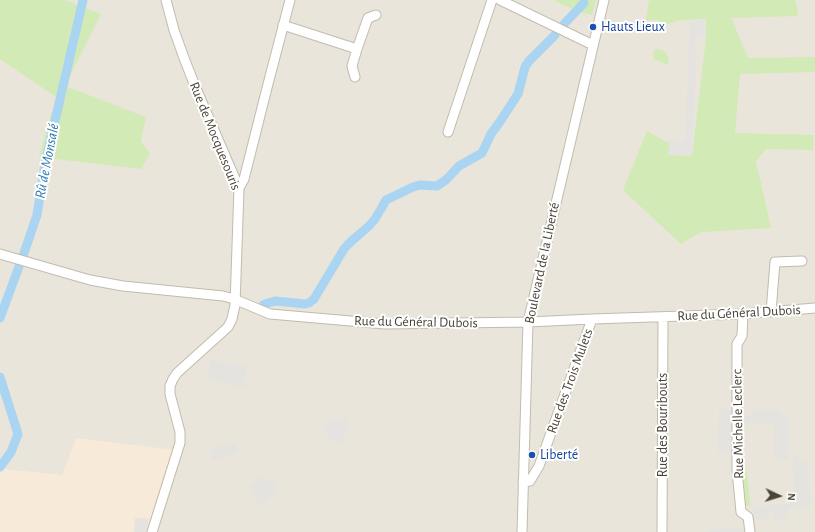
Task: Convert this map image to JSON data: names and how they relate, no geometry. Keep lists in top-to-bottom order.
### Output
{
  "streets": {
    "street": [
      "Rue de Mocquesouris",
      "Boulevard de la Liberté",
      "Rue du Général Dubois",
      "Rue des Trois Mulets",
      "Rue Michelle Leclerc",
      "Rue des Bouribouts"
    ]
  },
  "crossings": [
    ["Rue de Mocquesouris", "Rue du Général Dubois"],
    ["Boulevard de la Liberté", "Rue du Général Dubois"],
    ["Boulevard de la Liberté", "Rue des Trois Mulets"],
    ["Rue du Général Dubois", "Rue des Trois Mulets"],
    ["Rue du Général Dubois", "Rue Michelle Leclerc"],
    ["Rue du Général Dubois", "Rue des Bouribouts"]
  ],
  "water": ["Rû de Monsalé"],
  "places": ["Hauts Lieux", "Liberté"],
  "north": "right"
}
